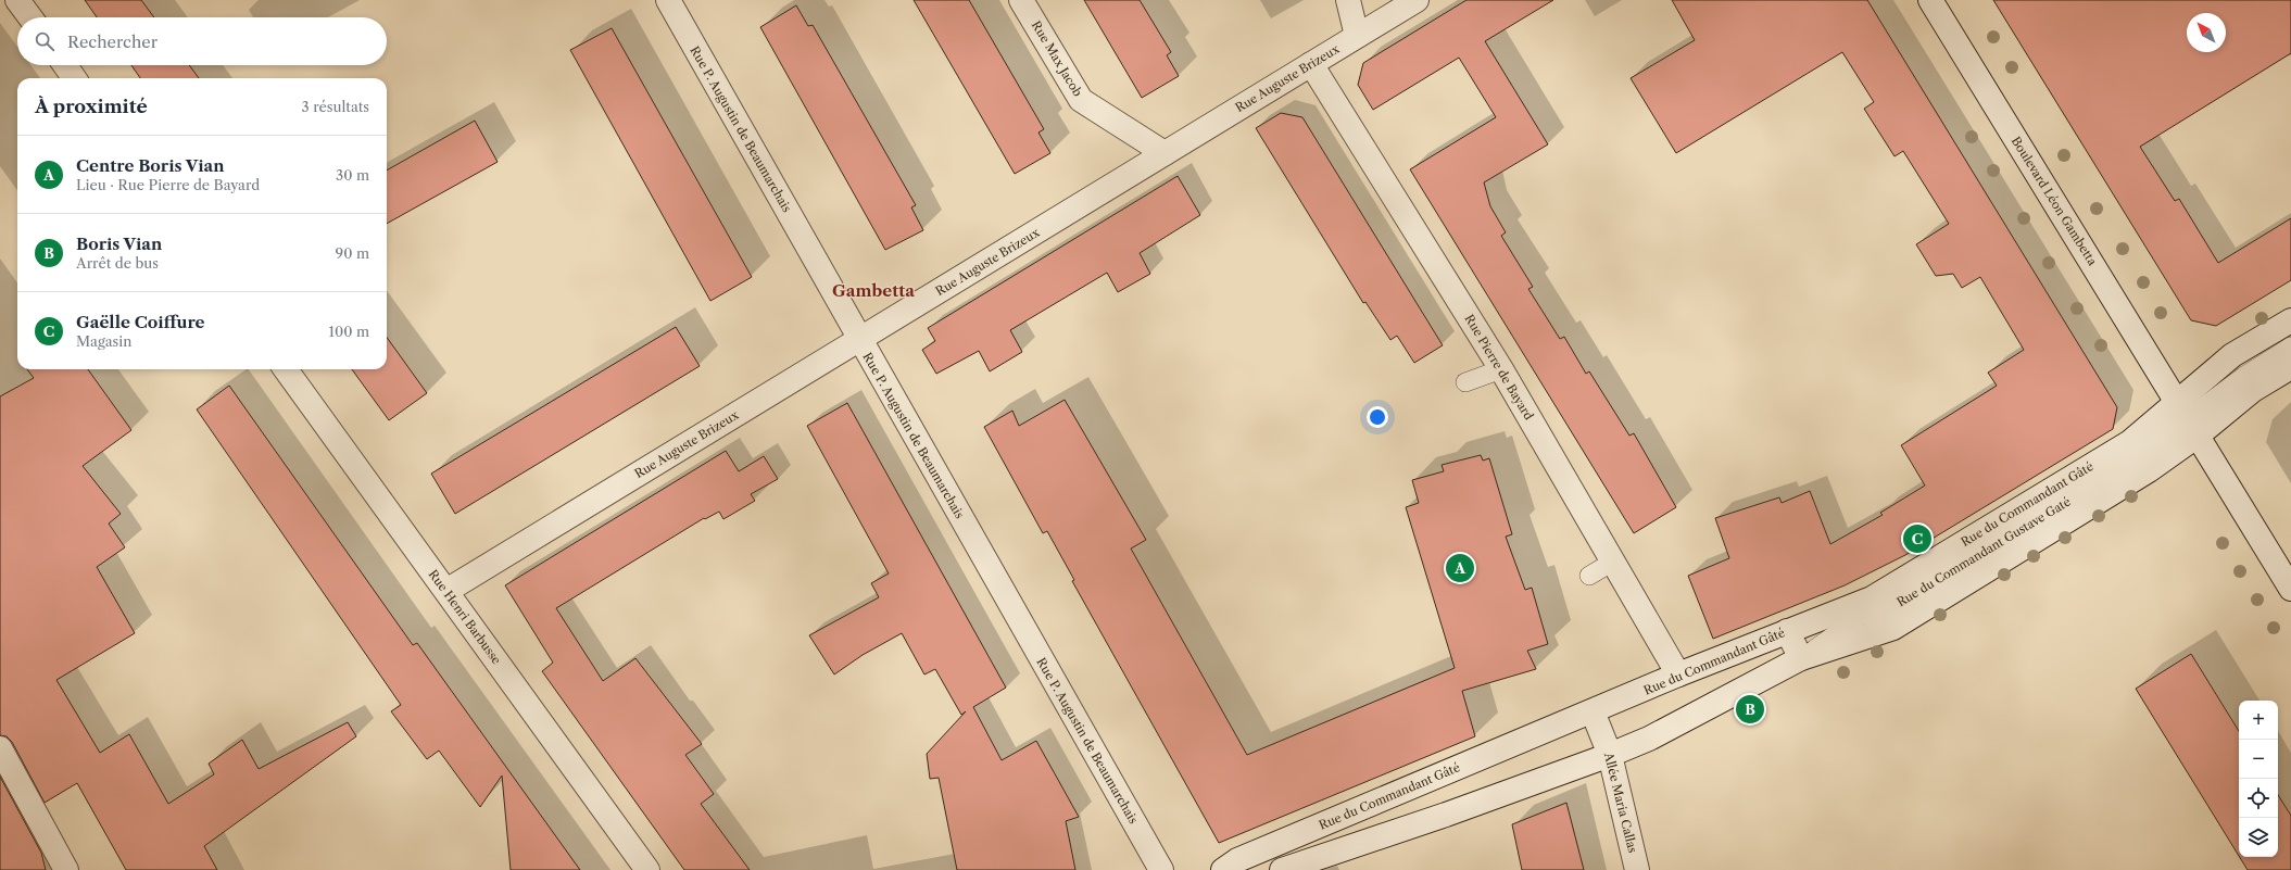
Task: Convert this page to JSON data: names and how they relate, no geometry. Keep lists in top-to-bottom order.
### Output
{
  "streets": {
    "street": [
      "Rue Max Jacob",
      "Rue Auguste Brizeux",
      "Rue P. Augustin de Beaumarchais",
      "Boulevard Léon Gambetta",
      "Rue Pierre de Bayard",
      "Rue du Commandant Gâté",
      "Rue Henri Barbusse",
      "Allée Maria Callas"
    ]
  },
  "crossings": [
    ["Rue Max Jacob", "Rue Auguste Brizeux"],
    ["Rue Auguste Brizeux", "Rue P. Augustin de Beaumarchais"],
    ["Rue Auguste Brizeux", "Rue Pierre de Bayard"],
    ["Rue Auguste Brizeux", "Rue Henri Barbusse"],
    ["Boulevard Léon Gambetta", "Rue du Commandant Gâté"],
    ["Rue Pierre de Bayard", "Rue du Commandant Gâté"],
    ["Rue du Commandant Gâté", "Allée Maria Callas"]
  ],
  "districts": ["Gambetta"],
  "north": "top left",
  "page": {
    "search": "Rechercher",
    "heading": ["À proximité", "3 résultats"],
    "list": [
      {
        "mark": "A",
        "name": "Centre Boris Vian",
        "note": "Lieu · Rue Pierre de Bayard",
        "value": "30 m"
      },
      {
        "mark": "B",
        "name": "Boris Vian",
        "note": "Arrêt de bus",
        "value": "90 m"
      },
      {
        "mark": "C",
        "name": "Gaëlle Coiffure",
        "note": "Magasin",
        "value": "100 m"
      }
    ],
    "pins": ["C", "A", "B"],
    "map_buttons": ["+", "−"]
  }
}
